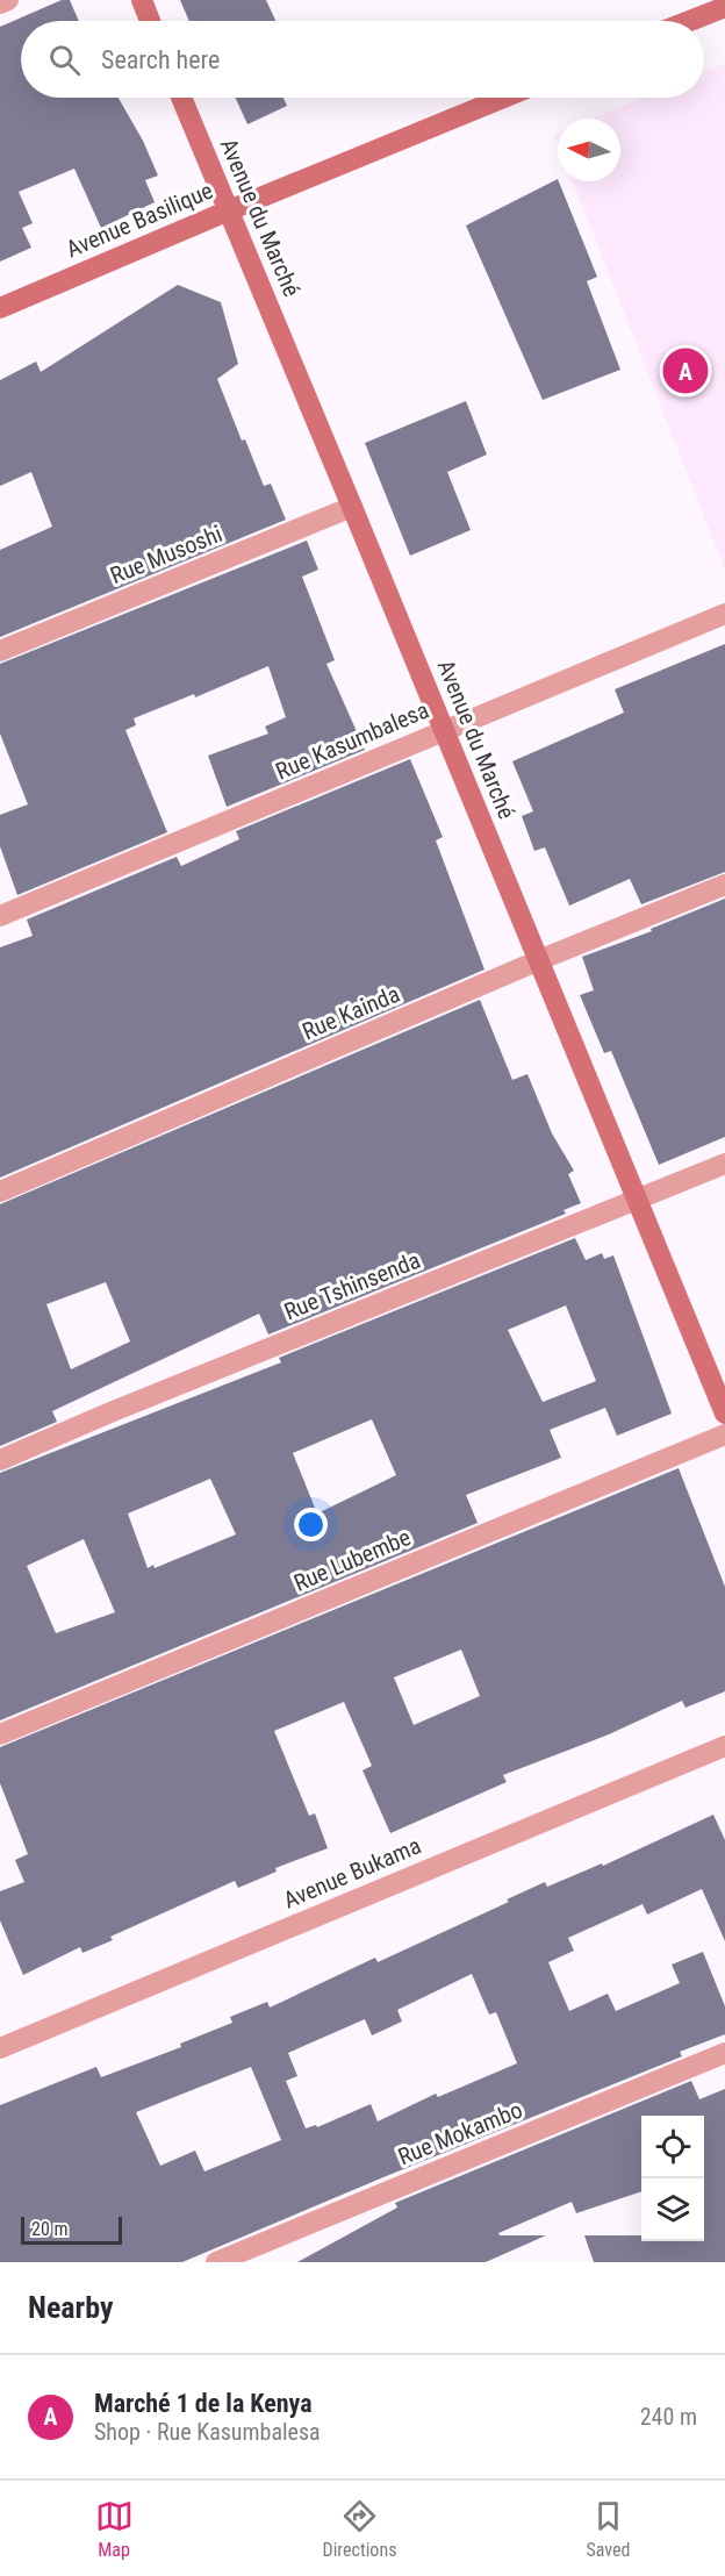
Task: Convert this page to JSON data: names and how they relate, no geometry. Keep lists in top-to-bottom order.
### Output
{
  "streets": {
    "street": [
      "Avenue du Marché",
      "Avenue Basilique",
      "Rue Musoshi",
      "Rue Kasumbalesa",
      "Rue Kainda",
      "Rue Tshinsenda",
      "Rue Lubembe",
      "Avenue Bukama",
      "Rue Mokambo"
    ]
  },
  "crossings": [
    ["Avenue du Marché", "Avenue Basilique"],
    ["Avenue du Marché", "Rue Musoshi"],
    ["Avenue du Marché", "Rue Kasumbalesa"],
    ["Avenue du Marché", "Rue Kainda"],
    ["Avenue du Marché", "Rue Tshinsenda"]
  ],
  "scale_bar": "20 m",
  "north": "left",
  "page": {
    "search": "Search here",
    "pins": "A",
    "scale": "20 m",
    "heading": "Nearby",
    "list": [
      {
        "mark": "A",
        "name": "Marché 1 de la Kenya",
        "note": "Shop · Rue Kasumbalesa",
        "value": "240 m"
      }
    ],
    "nav": ["Map", "Directions", "Saved"]
  }
}
